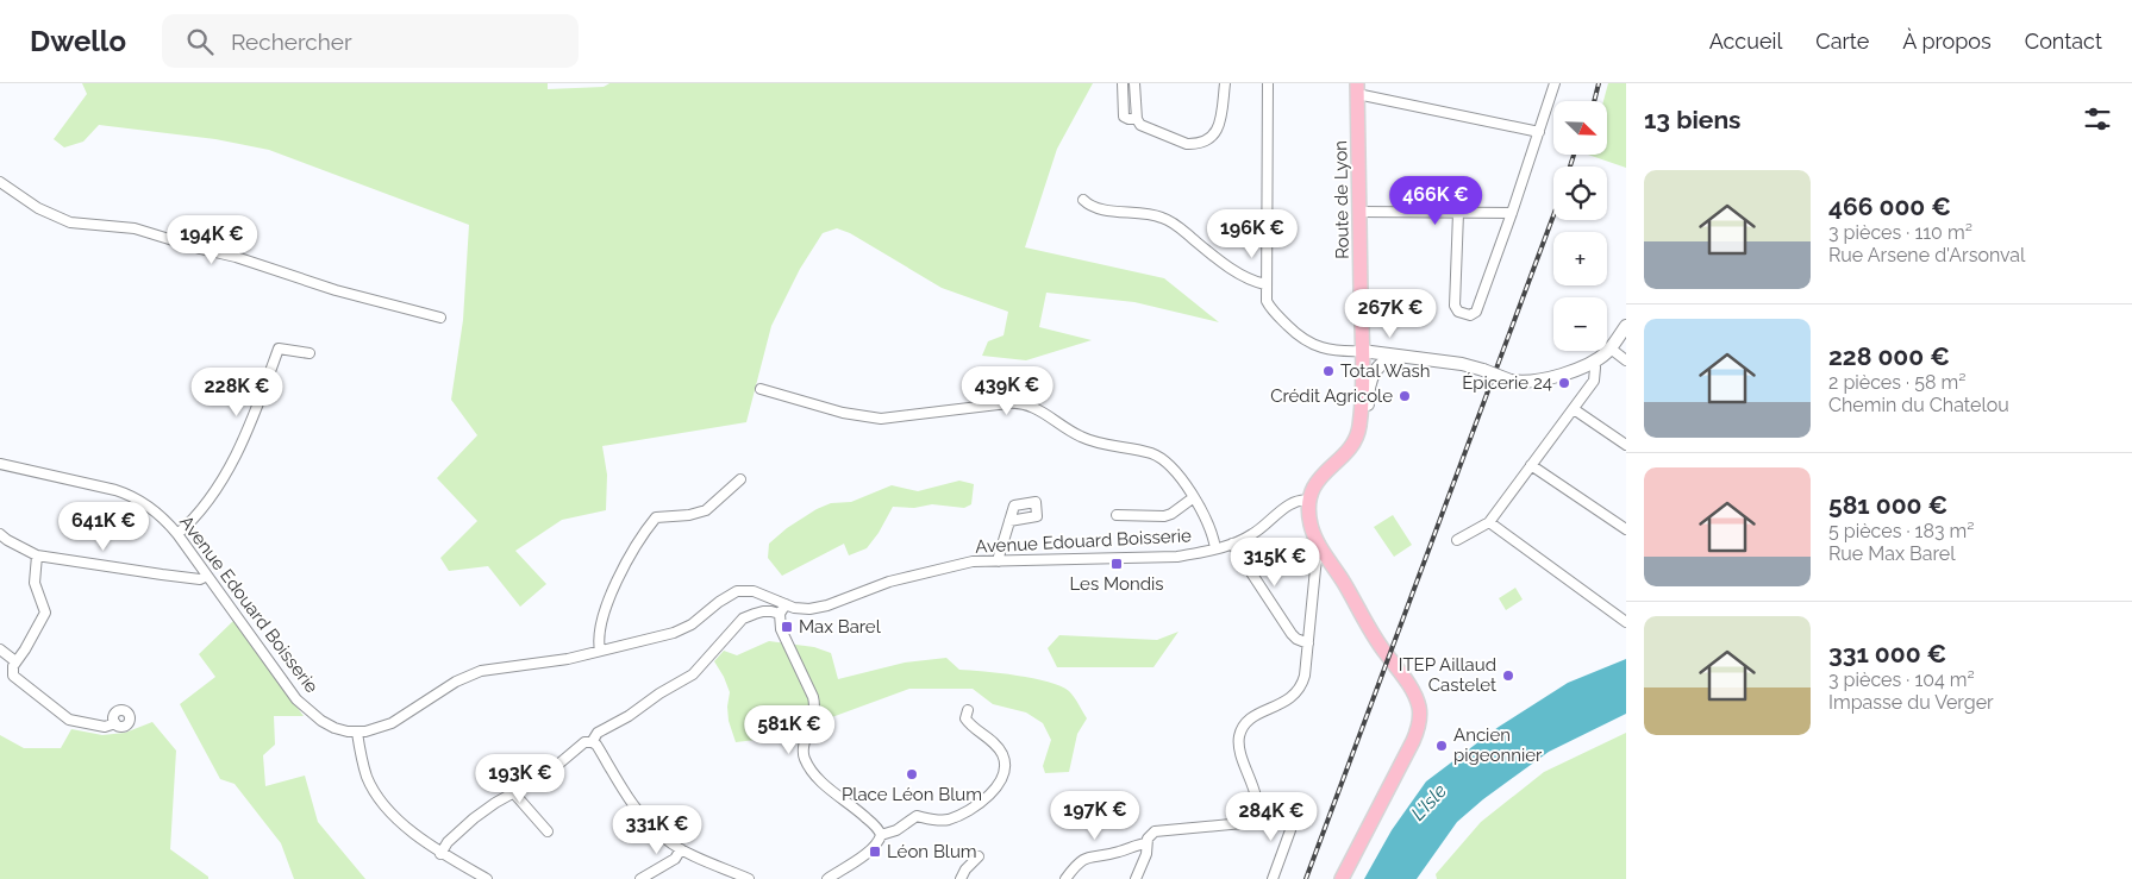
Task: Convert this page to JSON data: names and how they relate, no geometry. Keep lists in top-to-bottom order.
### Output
{
  "streets": {
    "main road": ["Route de Lyon"],
    "street": ["Avenue Edouard Boisserie"]
  },
  "water": ["L'Isle"],
  "places": {
    "other": [
      "Total Wash",
      "Épicerie 24",
      "Crédit Agricole",
      "ITEP Aillaud Castelet",
      "Ancien pigeonnier",
      "Place Léon Blum"
    ],
    "transit": ["Les Mondis", "Max Barel", "Léon Blum"]
  },
  "north": "bottom right",
  "page": {
    "header": "Dwello",
    "search": "Rechercher",
    "nav": [
      "Accueil",
      "Carte",
      "À propos",
      "Contact"
    ],
    "heading": "13 biens",
    "map_buttons": ["+", "−"],
    "list": [
      {
        "name": "466 000 €",
        "note": "3 pièces · 110 m² · Rue Arsene d'Arsonval"
      },
      {
        "name": "228 000 €",
        "note": "2 pièces · 58 m² · Chemin du Chatelou"
      },
      {
        "name": "581 000 €",
        "note": "5 pièces · 183 m² · Rue Max Barel"
      },
      {
        "name": "331 000 €",
        "note": "3 pièces · 104 m² · Impasse du Verger"
      }
    ],
    "price": [
      "466K €",
      "196K €",
      "194K €",
      "267K €",
      "439K €",
      "228K €",
      "641K €",
      "315K €",
      "581K €",
      "193K €",
      "197K €",
      "284K €",
      "331K €"
    ]
  }
}
